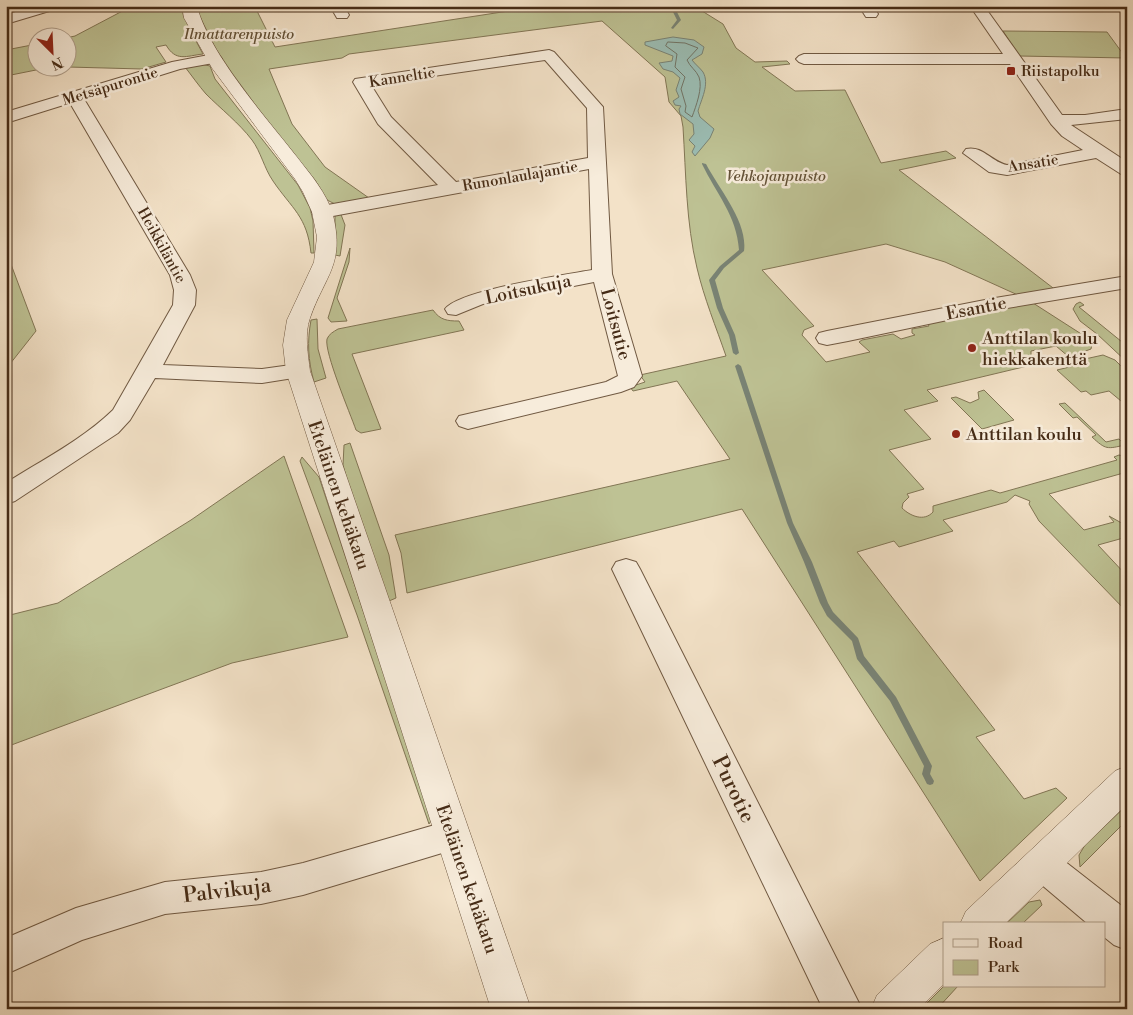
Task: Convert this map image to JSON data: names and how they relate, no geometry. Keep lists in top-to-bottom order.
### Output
{
  "streets": {
    "street": [
      "Kanneltie",
      "Metsäpurontie",
      "Ansatie",
      "Runonlaulajantie",
      "Heikkiläntie",
      "Loitsukuja",
      "Esantie",
      "Loitsutie",
      "Eteläinen kehäkatu",
      "Purotie",
      "Palvikuja"
    ]
  },
  "crossings": [
    ["Kanneltie", "Runonlaulajantie"],
    ["Metsäpurontie", "Heikkiläntie"],
    ["Metsäpurontie", "Eteläinen kehäkatu"],
    ["Runonlaulajantie", "Loitsutie"],
    ["Runonlaulajantie", "Eteläinen kehäkatu"],
    ["Loitsukuja", "Loitsutie"],
    ["Eteläinen kehäkatu", "Palvikuja"]
  ],
  "parks": ["Ilmattarenpuisto", "Vehkojanpuisto"],
  "places": {
    "transit": ["Riistapolku"],
    "other": ["Anttilan koulu hiekkakenttä", "Anttilan koulu"]
  },
  "legend": ["Road", "Park"],
  "north": "bottom right"
}
